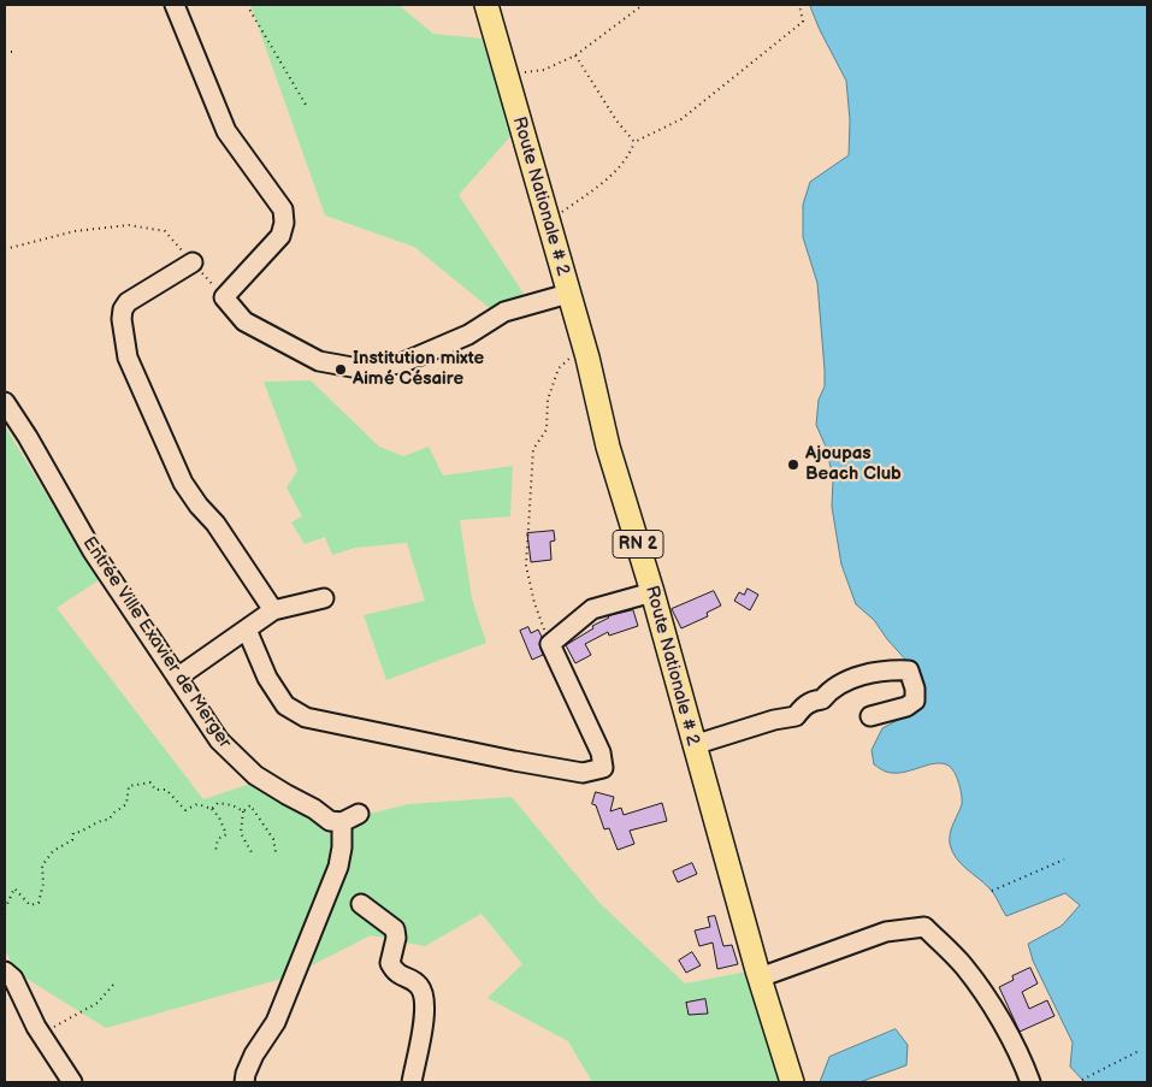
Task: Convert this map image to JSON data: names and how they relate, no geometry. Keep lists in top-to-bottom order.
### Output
{
  "streets": {
    "main road": ["Route Nationale # 2", "RN 2"],
    "street": ["Entrée Ville Exavier de Merger"]
  },
  "places": ["Institution mixte Aimé Césaire", "Ajoupas Beach Club"]
}
